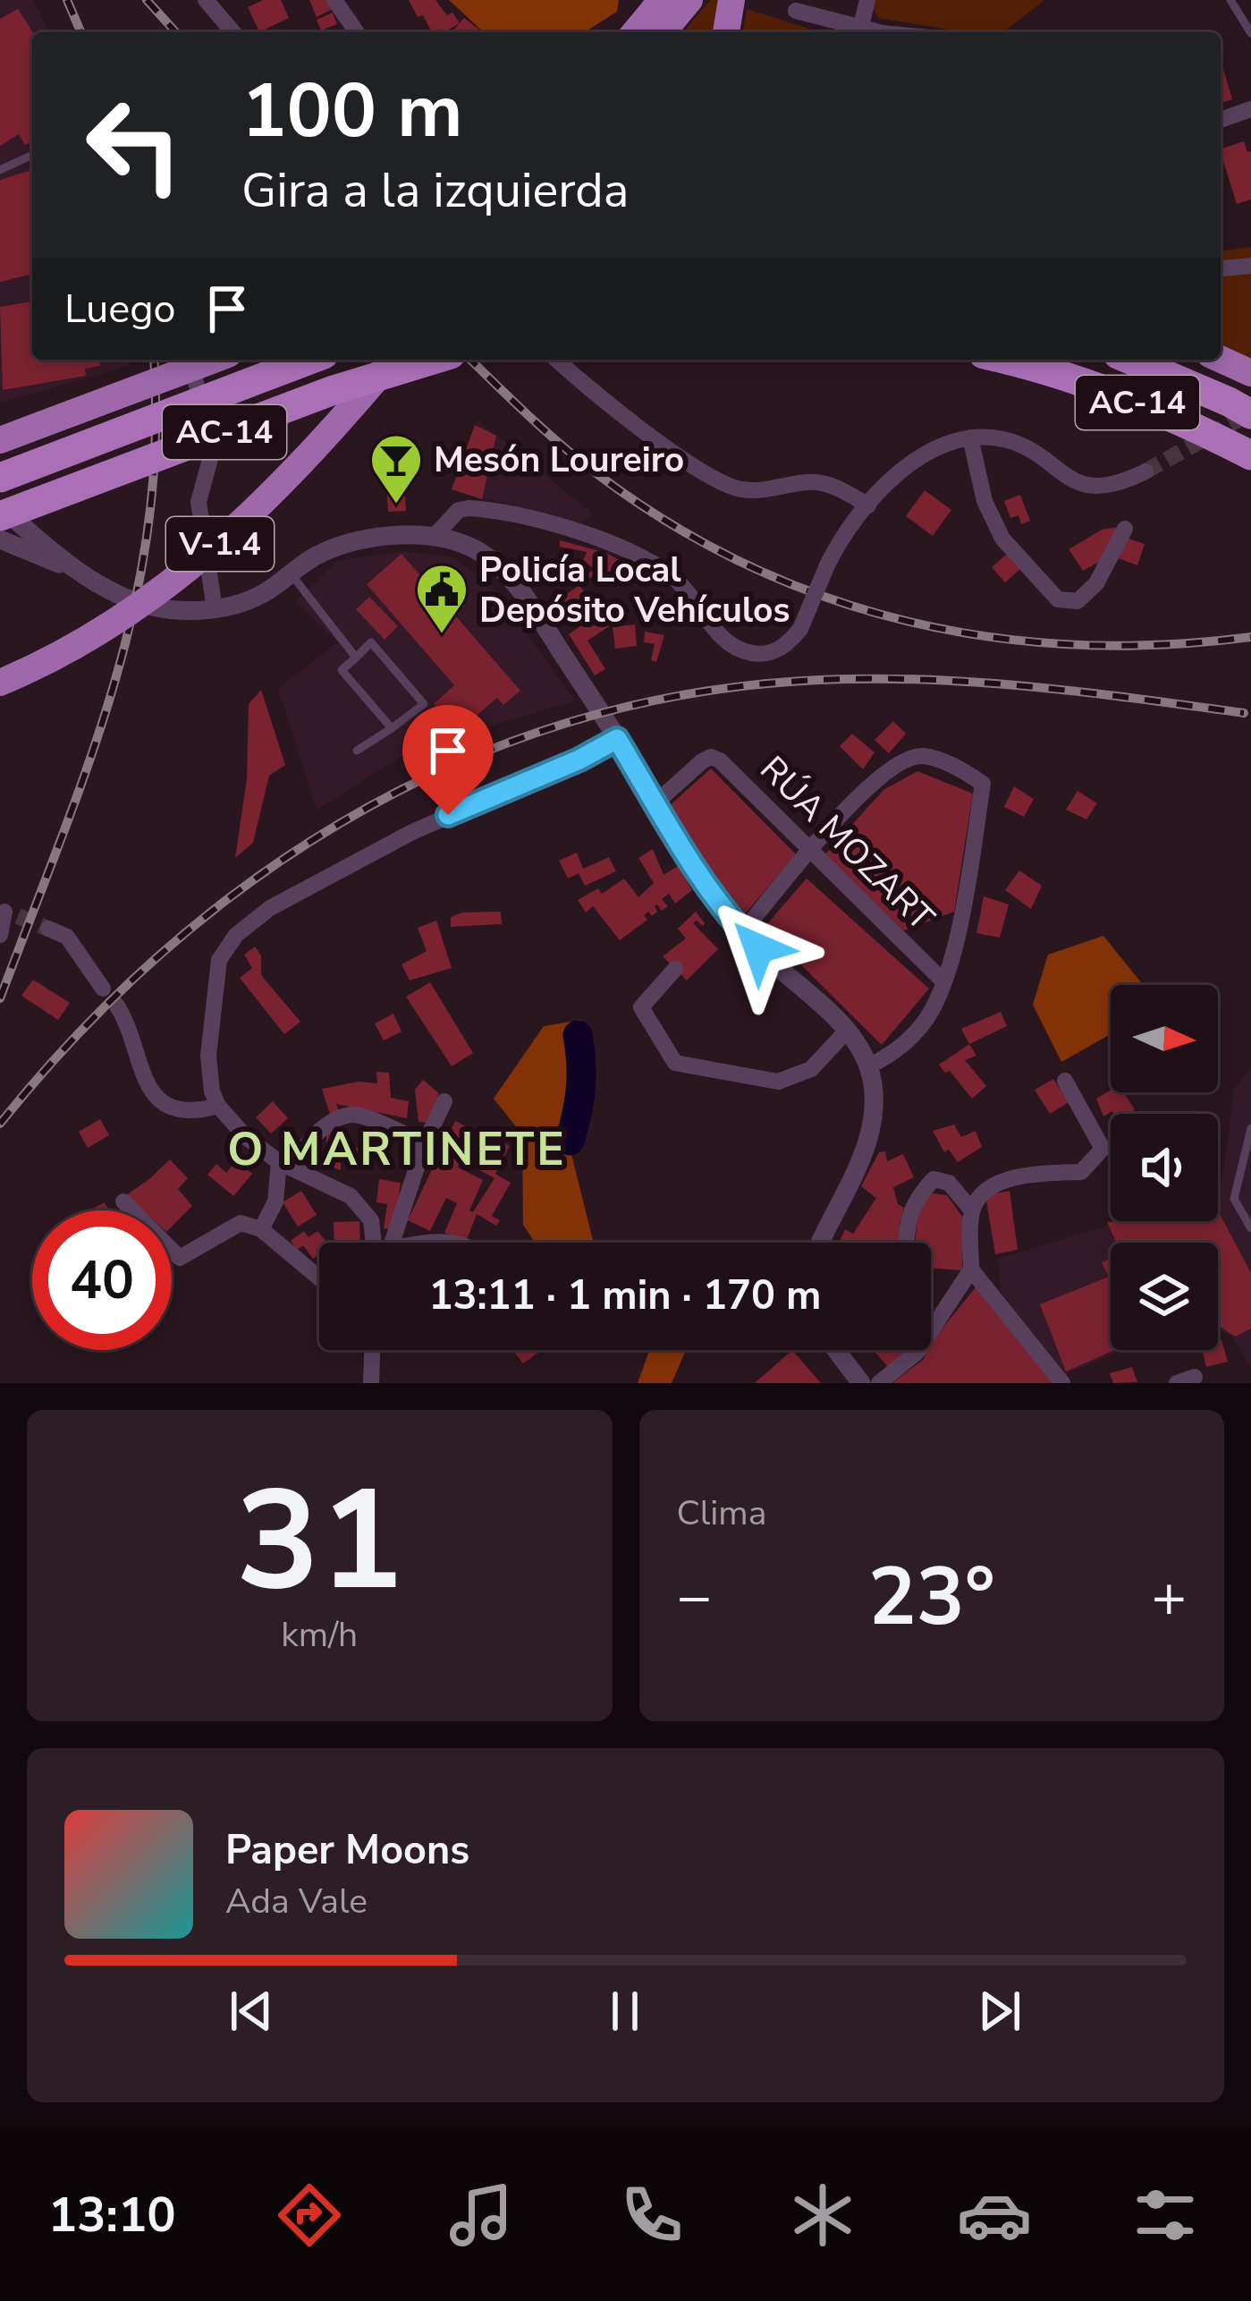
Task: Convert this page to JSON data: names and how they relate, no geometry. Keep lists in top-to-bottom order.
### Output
{
  "streets": {
    "highway": ["AC-14", "V-1.4"],
    "street": ["RÚA MOZART"]
  },
  "districts": ["O MARTINETE"],
  "places": {
    "bar": ["Mesón Loureiro"],
    "public building": ["Policía Local Depósito Vehículos"]
  },
  "north": "right",
  "page": {
    "turn": ["100 m", "Gira a la izquierda"],
    "then": "Luego",
    "limit": "40",
    "trip": "13:11 · 1 min · 170 m",
    "tile": [
      ["31", "km/h"],
      "Clima"
    ],
    "heat": ["−", "23°", "+"],
    "song": ["Paper Moons", "Ada Vale"],
    "tabs": "13:10"
  }
}
